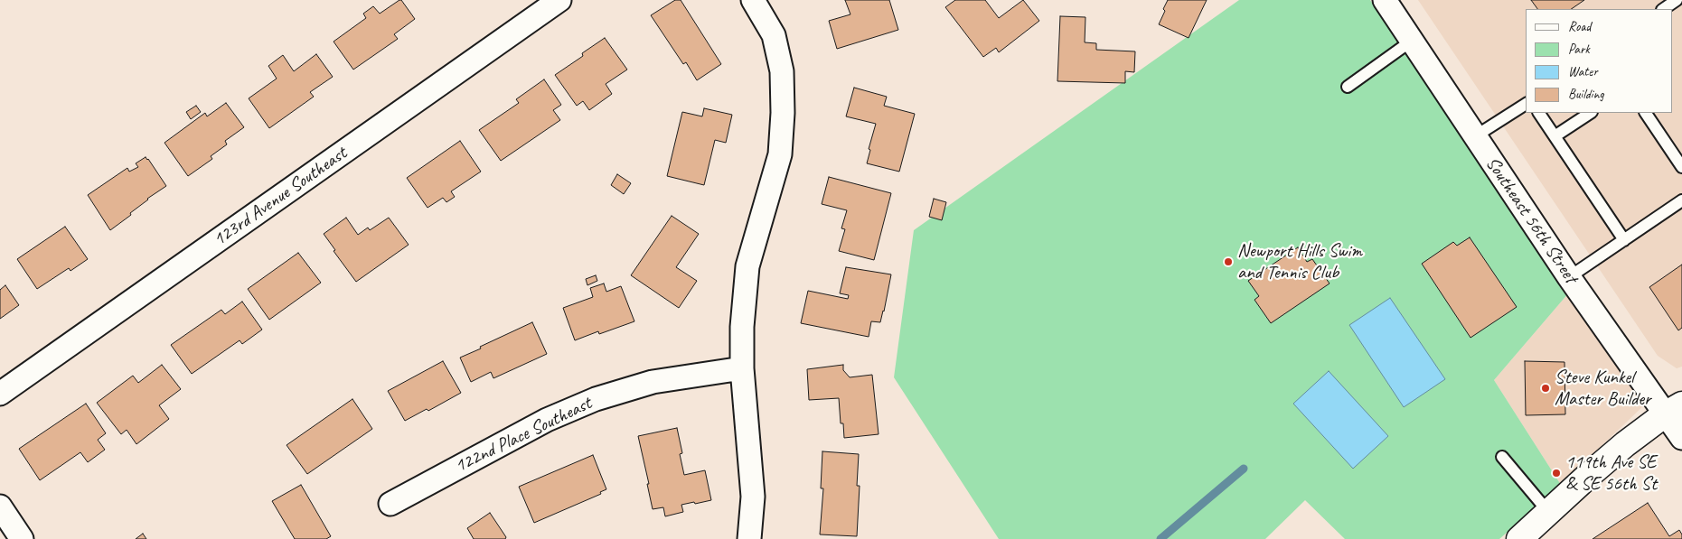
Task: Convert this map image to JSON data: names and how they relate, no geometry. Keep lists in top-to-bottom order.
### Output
{
  "streets": {
    "street": ["123rd Avenue Southeast", "Southeast 56th Street", "122nd Place Southeast"]
  },
  "places": ["Newport Hills Swim and Tennis Club", "Steve Kunkel Master Builder", "119th Ave SE & SE 56th St"],
  "legend": [
    "Road",
    "Park",
    "Water",
    "Building"
  ]
}
